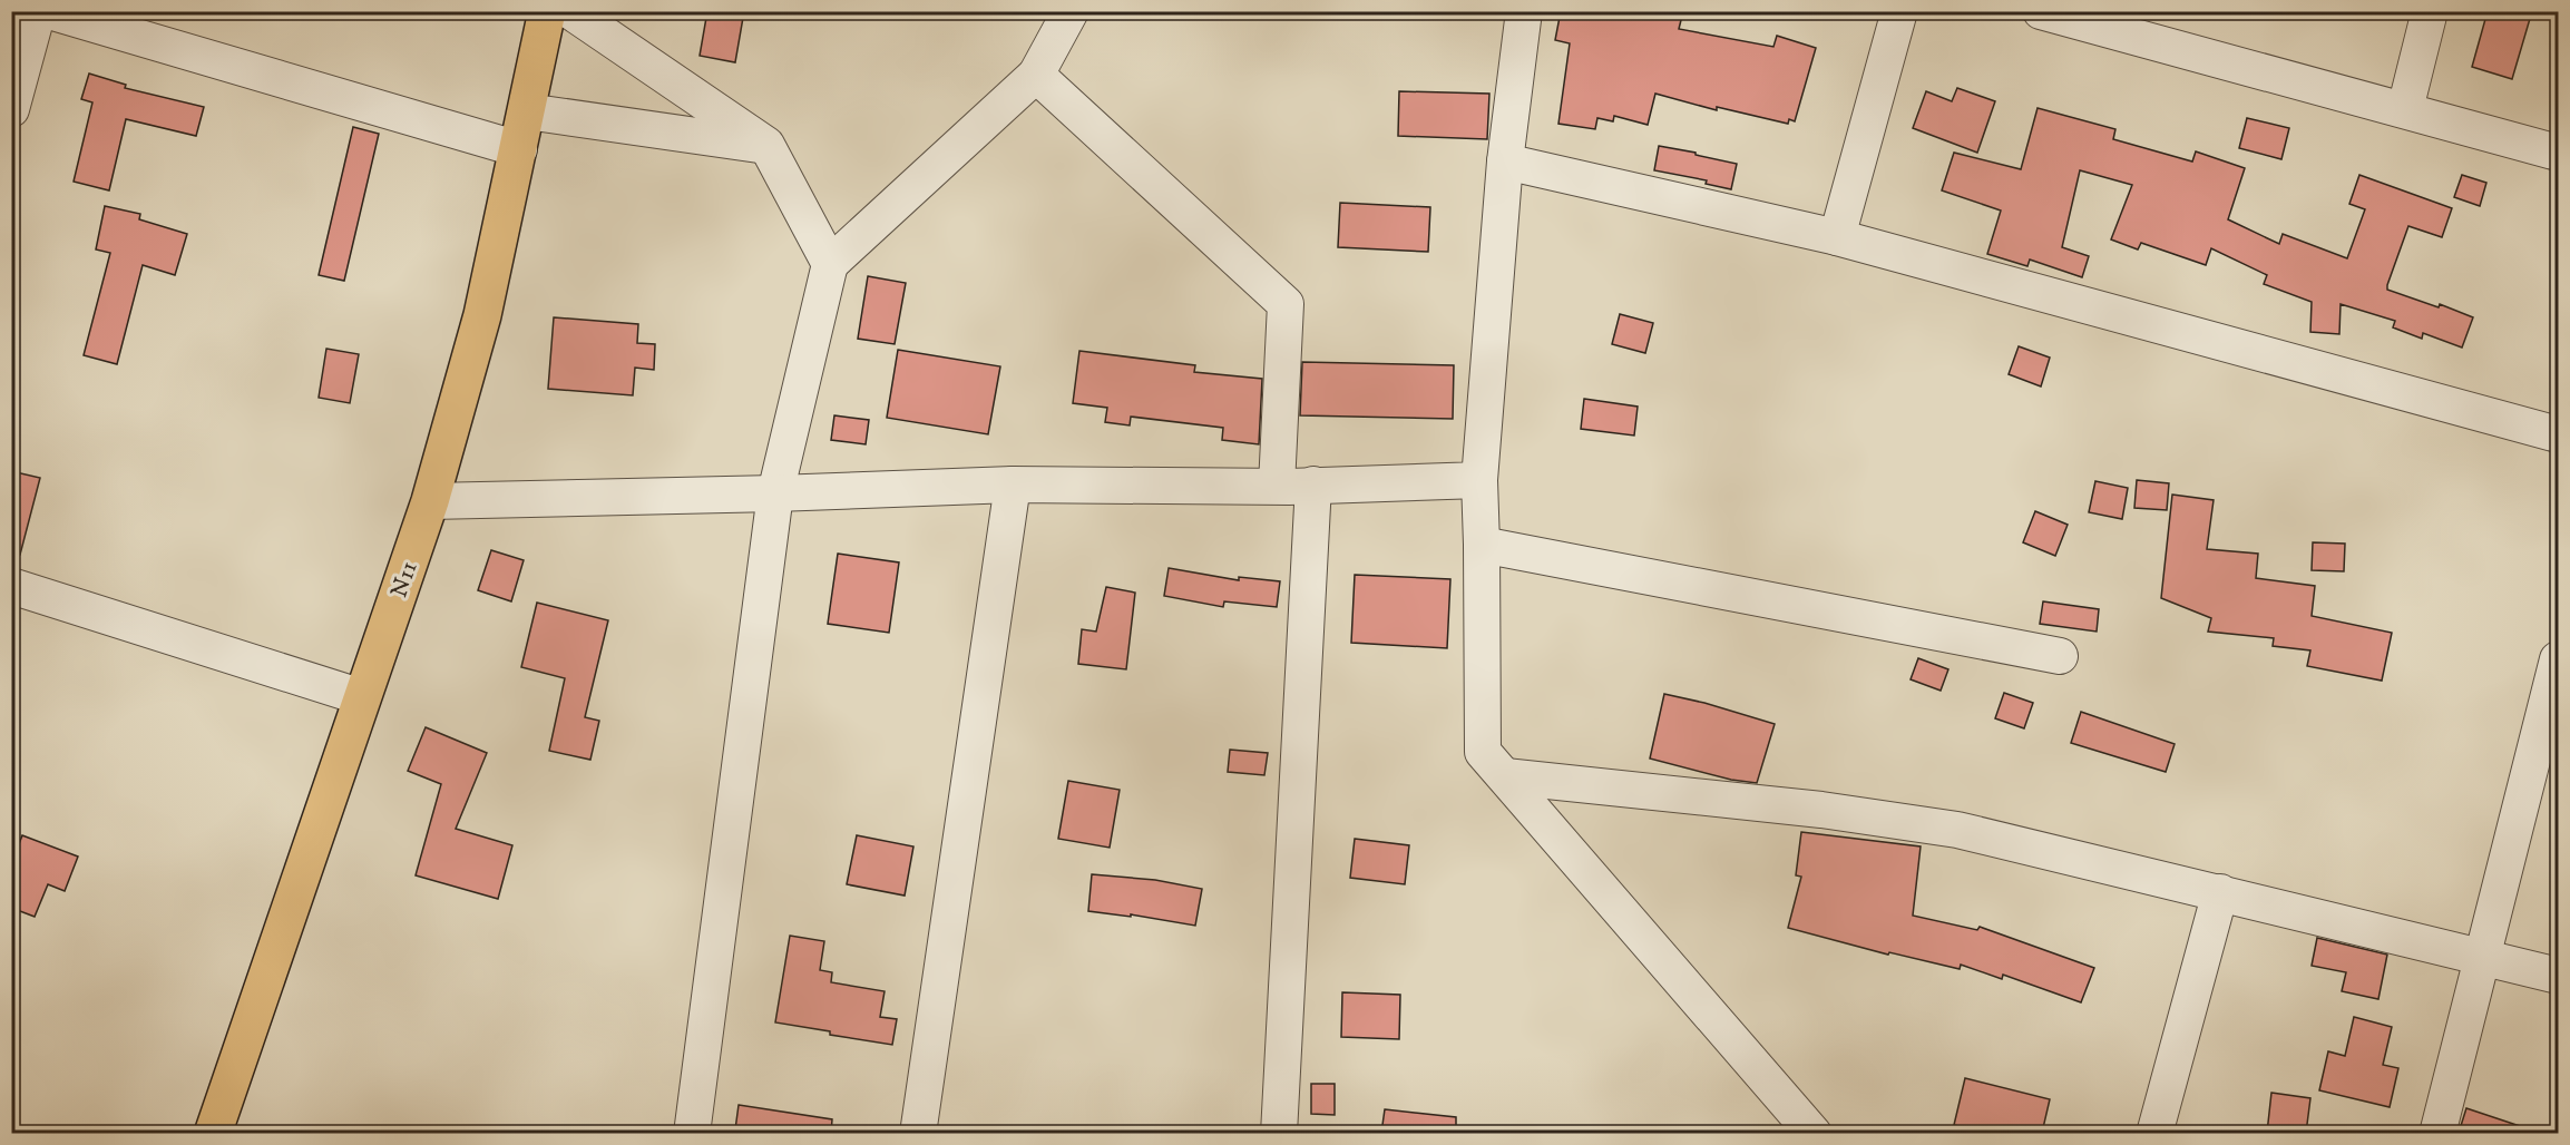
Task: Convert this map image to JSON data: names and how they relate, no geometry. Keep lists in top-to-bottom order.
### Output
{
  "streets": {
    "main road": ["N11"]
  }
}
